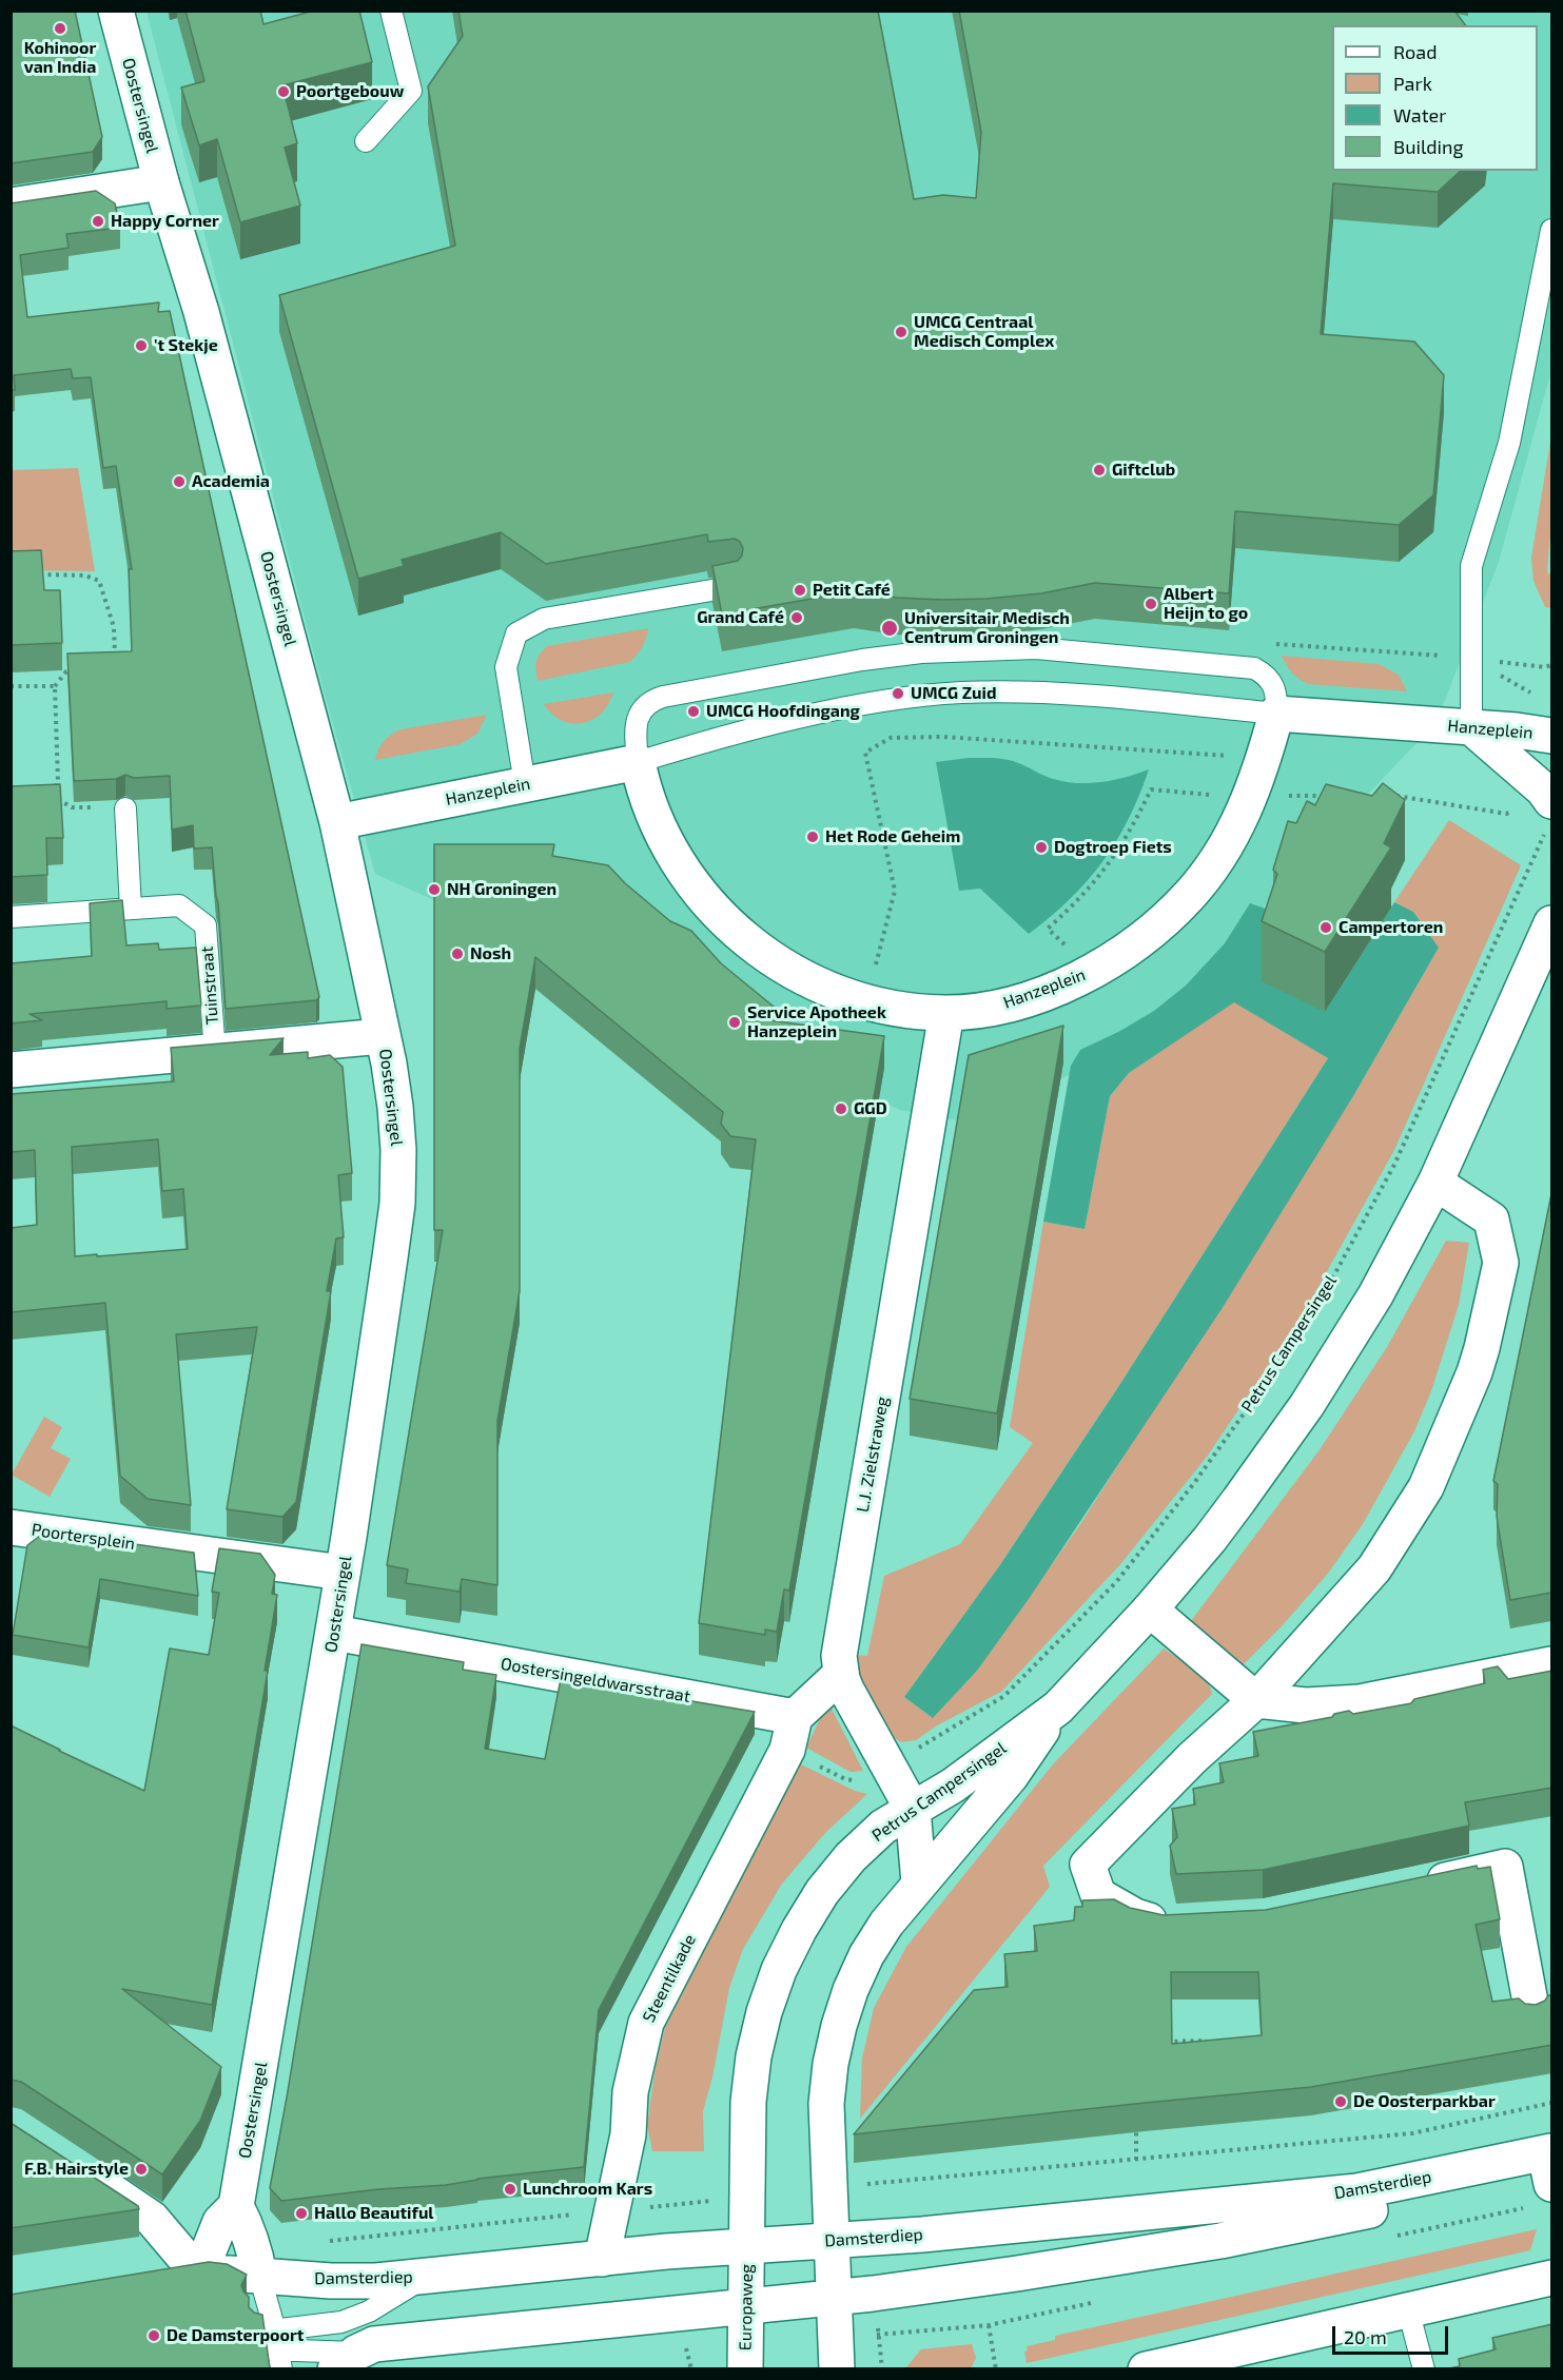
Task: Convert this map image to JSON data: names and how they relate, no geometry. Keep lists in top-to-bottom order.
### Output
{
  "streets": {
    "street": [
      "Oostersingel",
      "Hanzeplein",
      "Petrus Campersingel",
      "L.J. Zielstraweg",
      "Poortersplein",
      "Oostersingeldwarsstraat",
      "Steentilkade",
      "Damsterdiep",
      "Europaweg"
    ],
    "lane": ["Tuinstraat"]
  },
  "crossings": [
    ["Oostersingel", "Hanzeplein"],
    ["Oostersingel", "Poortersplein"],
    ["Oostersingel", "Oostersingeldwarsstraat"],
    ["Oostersingel", "Damsterdiep"],
    ["Hanzeplein", "L.J. Zielstraweg"],
    ["Petrus Campersingel", "L.J. Zielstraweg"],
    ["Petrus Campersingel", "Oostersingeldwarsstraat"],
    ["Petrus Campersingel", "Steentilkade"],
    ["Petrus Campersingel", "Damsterdiep"],
    ["Petrus Campersingel", "Europaweg"],
    ["Oostersingeldwarsstraat", "Steentilkade"],
    ["Steentilkade", "Damsterdiep"],
    ["Damsterdiep", "Europaweg"]
  ],
  "places": [
    "Kohinoor van India",
    "Poortgebouw",
    "Happy Corner",
    "UMCG Centraal Medisch Complex",
    "'t Stekje",
    "Giftclub",
    "Academia",
    "Petit Café",
    "Albert Heijn to go",
    "Grand Café",
    "Universitair Medisch Centrum Groningen",
    "UMCG Zuid",
    "UMCG Hoofdingang",
    "Het Rode Geheim",
    "Dogtroep Fiets",
    "NH Groningen",
    "Campertoren",
    "Nosh",
    "Service Apotheek Hanzeplein",
    "GGD",
    "De Oosterparkbar",
    "F.B. Hairstyle",
    "Lunchroom Kars",
    "Hallo Beautiful",
    "De Damsterpoort"
  ],
  "legend": [
    "Road",
    "Park",
    "Water",
    "Building"
  ],
  "scale_bar": "20 m"
}
